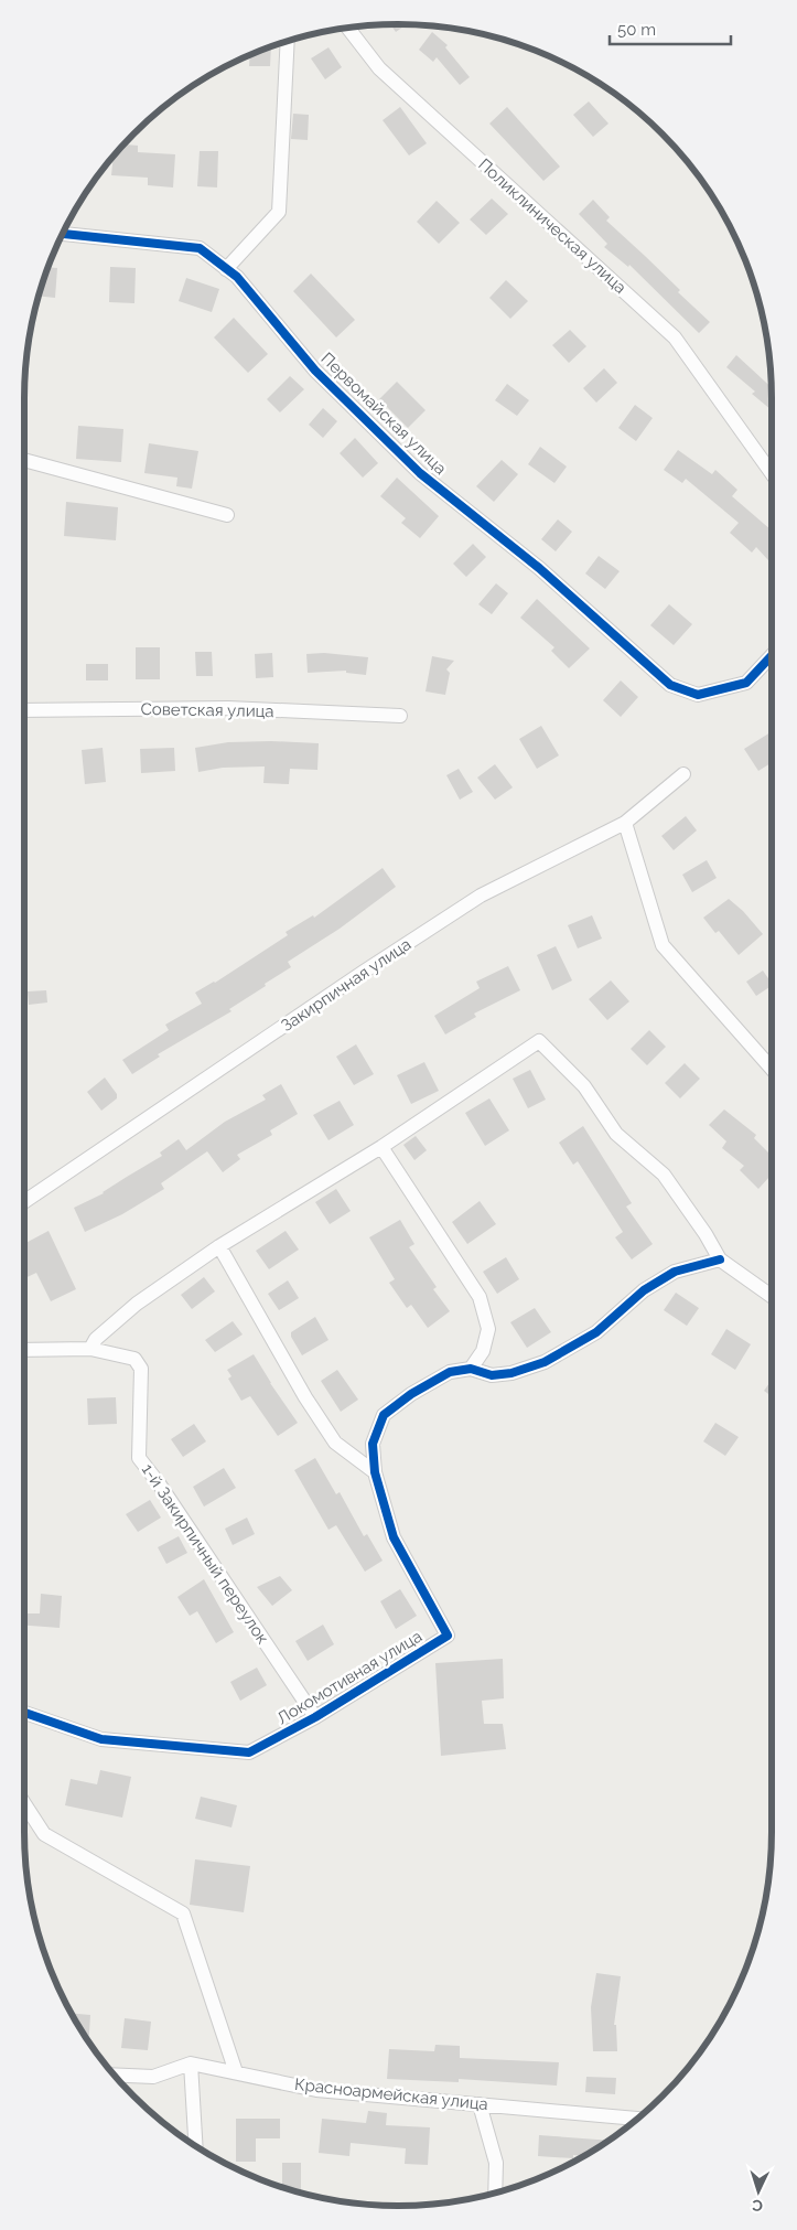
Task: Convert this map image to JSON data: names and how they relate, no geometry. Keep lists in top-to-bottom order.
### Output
{
  "streets": {
    "street": [
      "Поликлиническая улица",
      "Первомайская улица",
      "Советская улица",
      "Закирпичная улица",
      "1-й Закирпичный переулок",
      "Локомотивная улица",
      "Красноармейская улица"
    ]
  },
  "crossings": [
    ["1-й Закирпичный переулок", "Локомотивная улица"]
  ],
  "scale_bar": "50 m",
  "north": "bottom"
}
